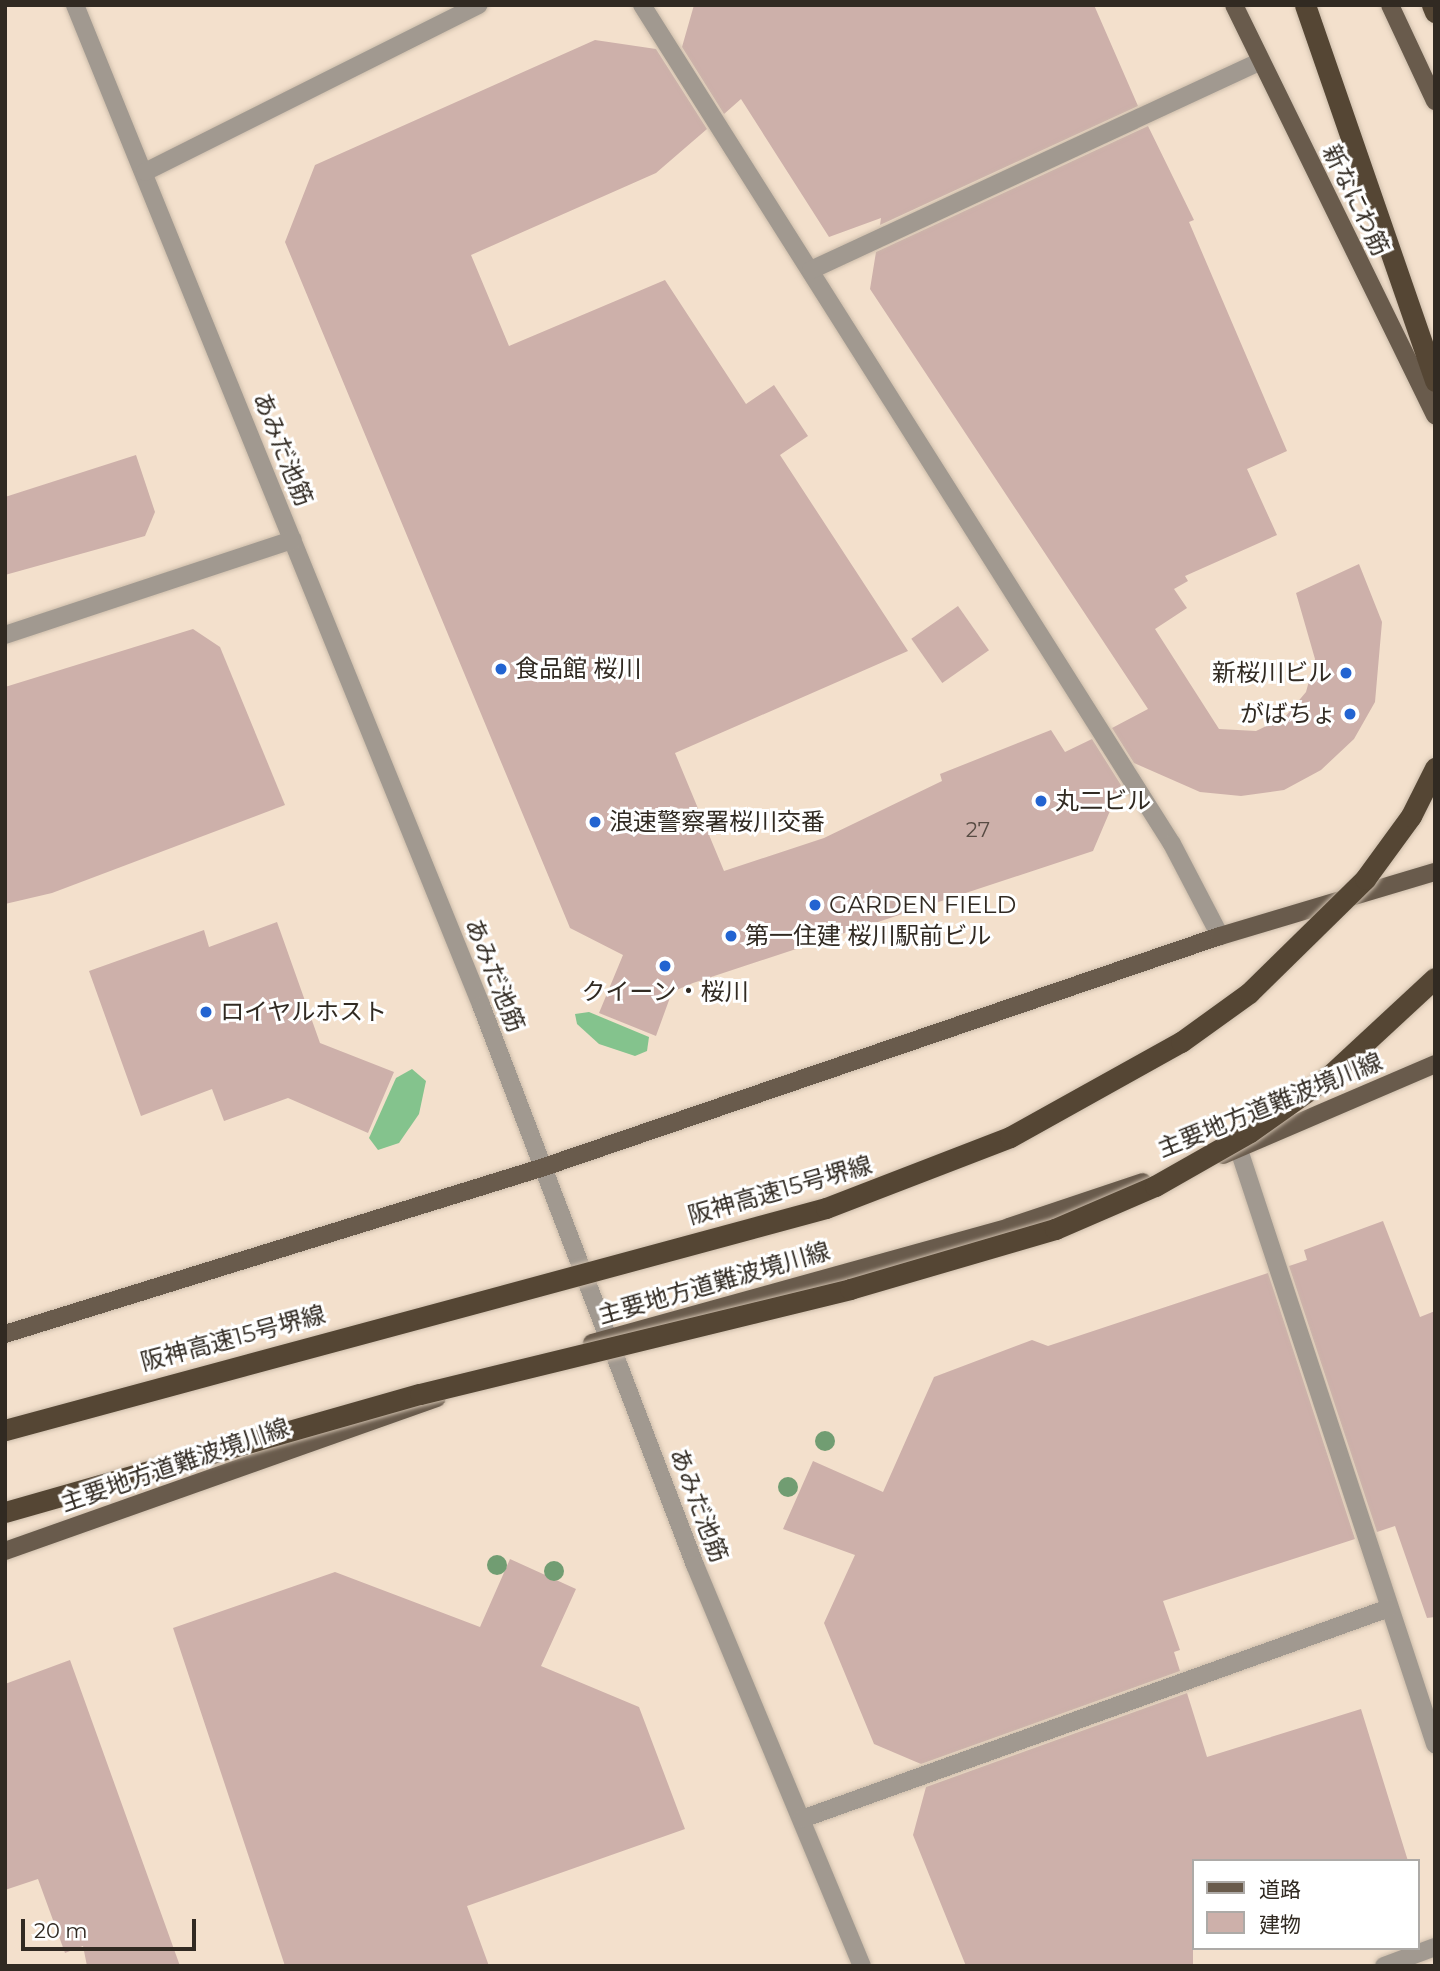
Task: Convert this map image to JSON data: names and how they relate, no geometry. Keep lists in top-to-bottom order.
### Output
{
  "streets": {
    "highway": ["阪神高速15号堺線"],
    "main road": ["新なにわ筋", "主要地方道難波境川線"],
    "street": ["あみだ池筋"]
  },
  "crossings": [
    ["あみだ池筋", "主要地方道難波境川線"]
  ],
  "places": [
    "食品館 桜川",
    "新桜川ビル",
    "がばちょ",
    "丸二ビル",
    "浪速警察署桜川交番",
    "GARDEN FIELD",
    "第一住建 桜川駅前ビル",
    "クイーン・桜川",
    "ロイヤルホスト"
  ],
  "house_numbers": ["27"],
  "legend": ["道路", "建物"],
  "scale_bar": "20 m"
}
